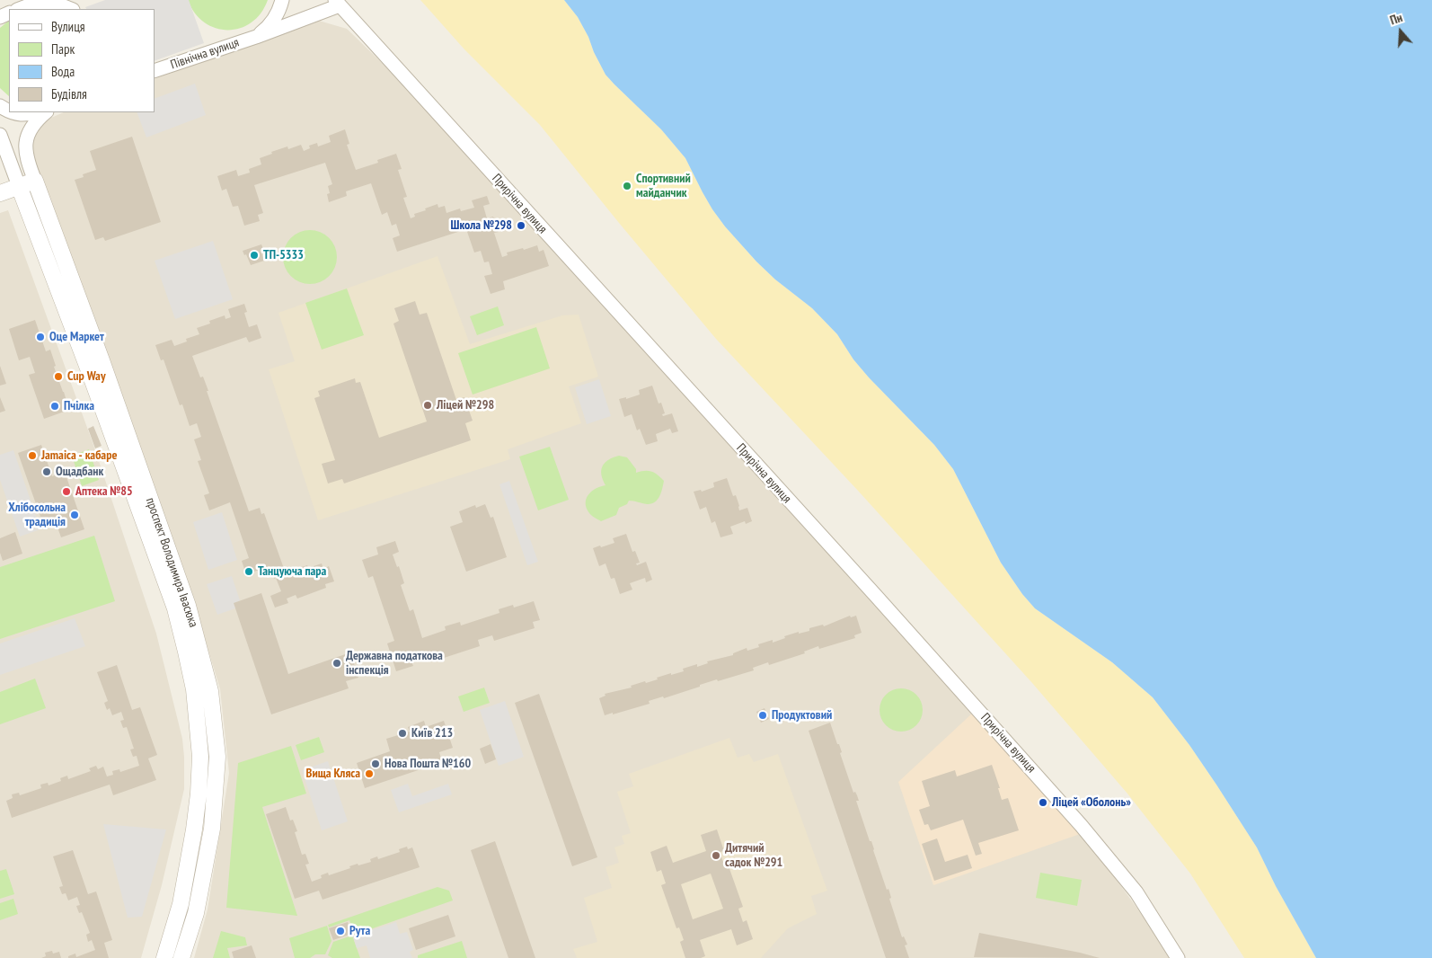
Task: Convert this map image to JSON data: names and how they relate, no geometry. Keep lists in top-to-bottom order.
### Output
{
  "streets": {
    "street": ["Північна вулиця", "Прирічна вулиця", "проспект Володимира Івасюка"]
  },
  "crossings": [
    ["Північна вулиця", "Прирічна вулиця"]
  ],
  "places": [
    "Спортивний майданчик",
    "Школа №298",
    "ТП-5333",
    "Оце Маркет",
    "Cup Way",
    "Ліцей №298",
    "Пчілка",
    "Jamaica - кабаре",
    "Ощадбанк",
    "Аптека №85",
    "Хлібосольна традиція",
    "Танцуюча пара",
    "Державна податкова інспекція",
    "Продуктовий",
    "Київ 213",
    "Нова Пошта №160",
    "Вища Кляса",
    "Ліцей «Оболонь»",
    "Дитячий садок №291",
    "Рута"
  ],
  "legend": [
    "Вулиця",
    "Парк",
    "Вода",
    "Будівля"
  ],
  "north": "top"
}
